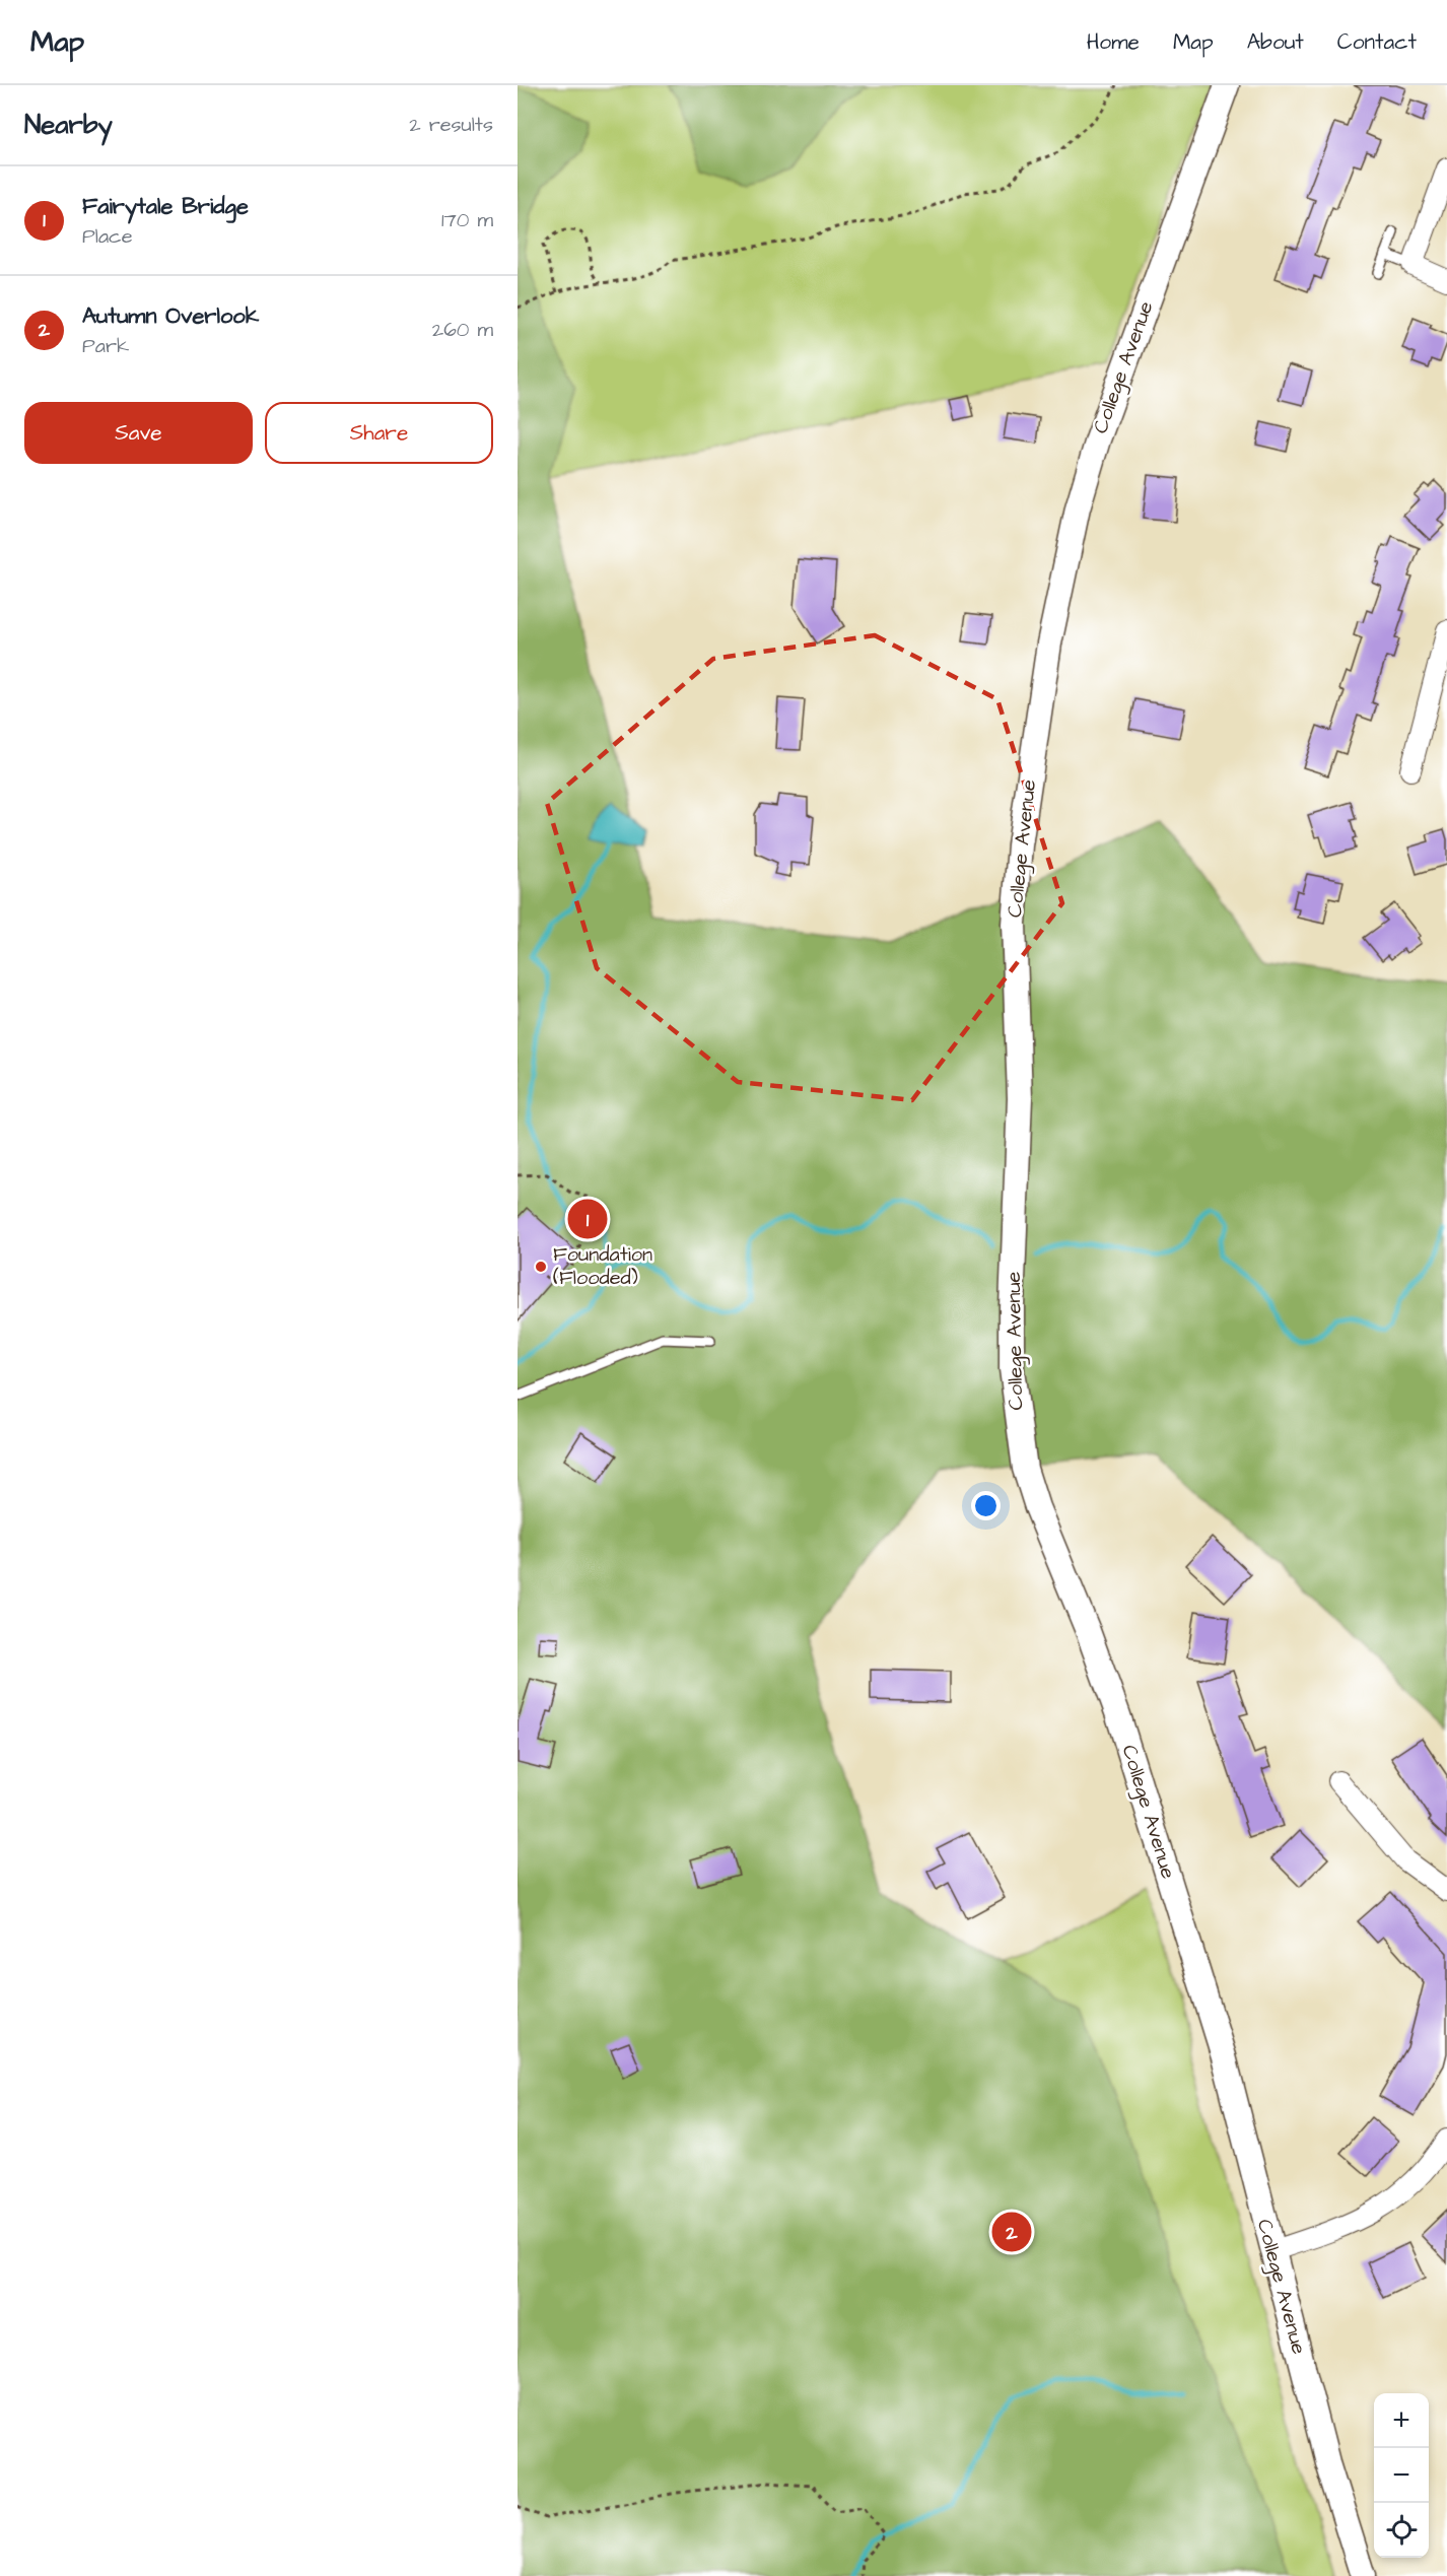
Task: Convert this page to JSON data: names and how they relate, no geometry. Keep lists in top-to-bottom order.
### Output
{
  "streets": {
    "street": ["College Avenue"]
  },
  "places": ["Foundation (Flooded)"],
  "page": {
    "header": "Map",
    "nav": [
      "Home",
      "Map",
      "About",
      "Contact"
    ],
    "heading": ["Nearby", "2 results"],
    "list": [
      {
        "mark": "1",
        "name": "Fairytale Bridge",
        "note": "Place",
        "value": "170 m"
      },
      {
        "mark": "2",
        "name": "Autumn Overlook",
        "note": "Park",
        "value": "260 m"
      }
    ],
    "buttons": ["Save", "Share"],
    "pins": ["1", "2"],
    "map_buttons": ["+", "−"]
  }
}
